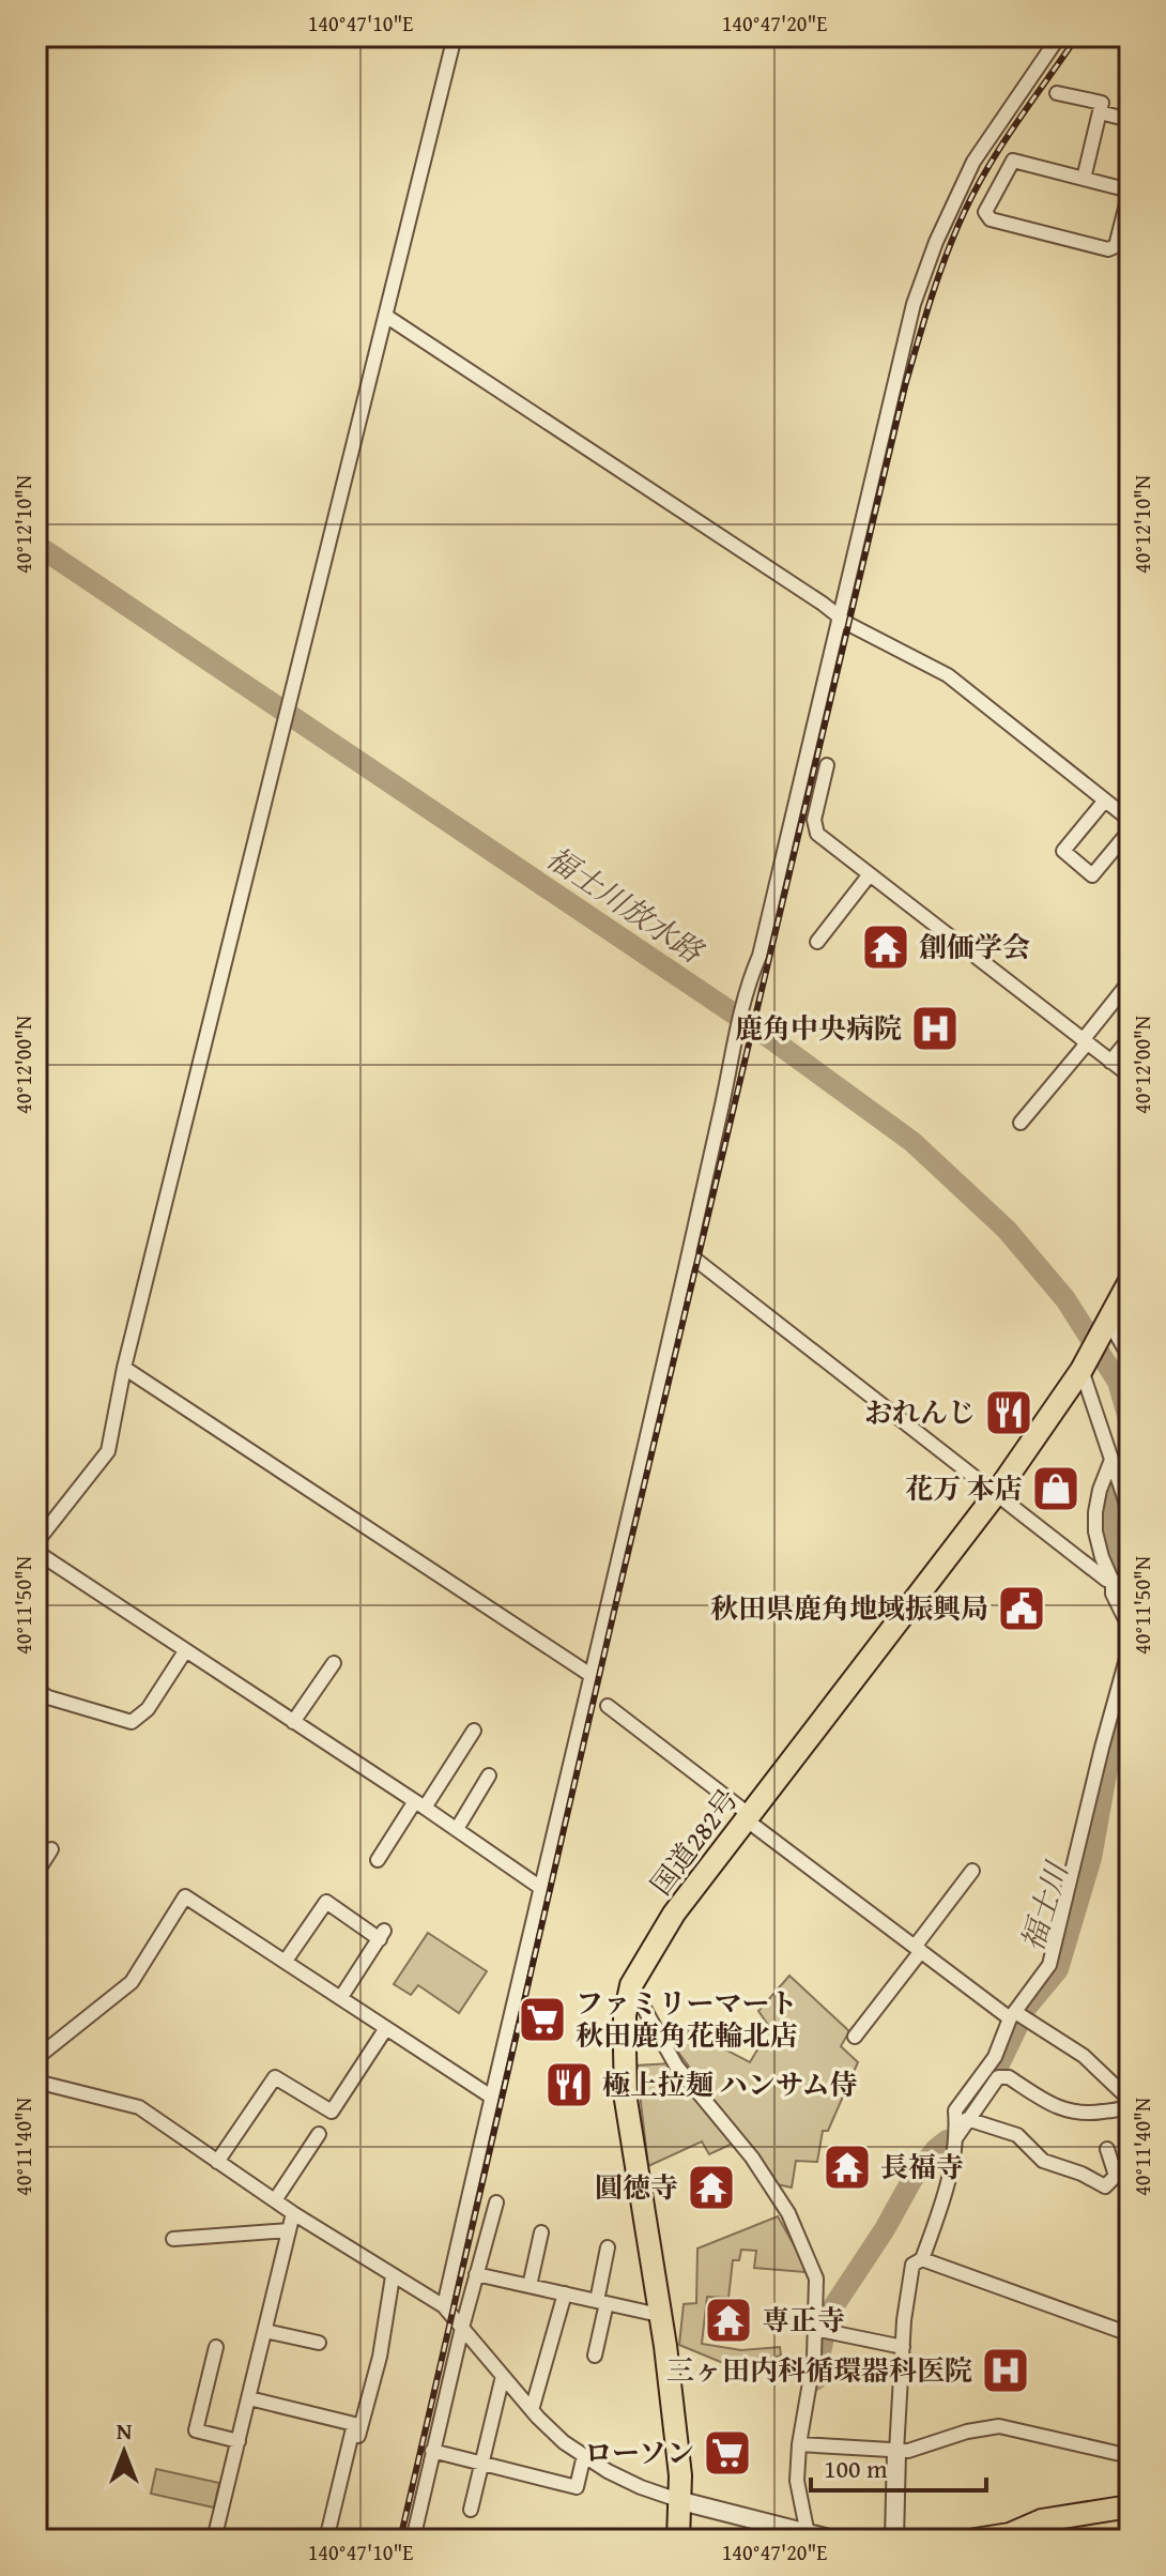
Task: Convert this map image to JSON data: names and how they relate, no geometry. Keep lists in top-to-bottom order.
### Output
{
  "streets": {
    "main road": ["国道282号"]
  },
  "water": ["福士川放水路", "福士川"],
  "places": {
    "temple": [
      "創価学会",
      "長福寺",
      "圓徳寺",
      "専正寺"
    ],
    "hospital": ["鹿角中央病院", "三ヶ田内科循環器科医院"],
    "restaurant": ["おれんじ", "極上拉麺 ハンサム侍"],
    "shop": ["花万 本店"],
    "public building": ["秋田県鹿角地域振興局"],
    "supermarket": ["ファミリーマート 秋田鹿角花輪北店", "ローソン"]
  },
  "scale_bar": "100 m",
  "north": "top",
  "coordinates": [
    "140°47'10\"E",
    "140°47'20\"E",
    "40°12'10\"N",
    "40°12'00\"N",
    "40°11'50\"N",
    "40°11'40\"N"
  ]
}
